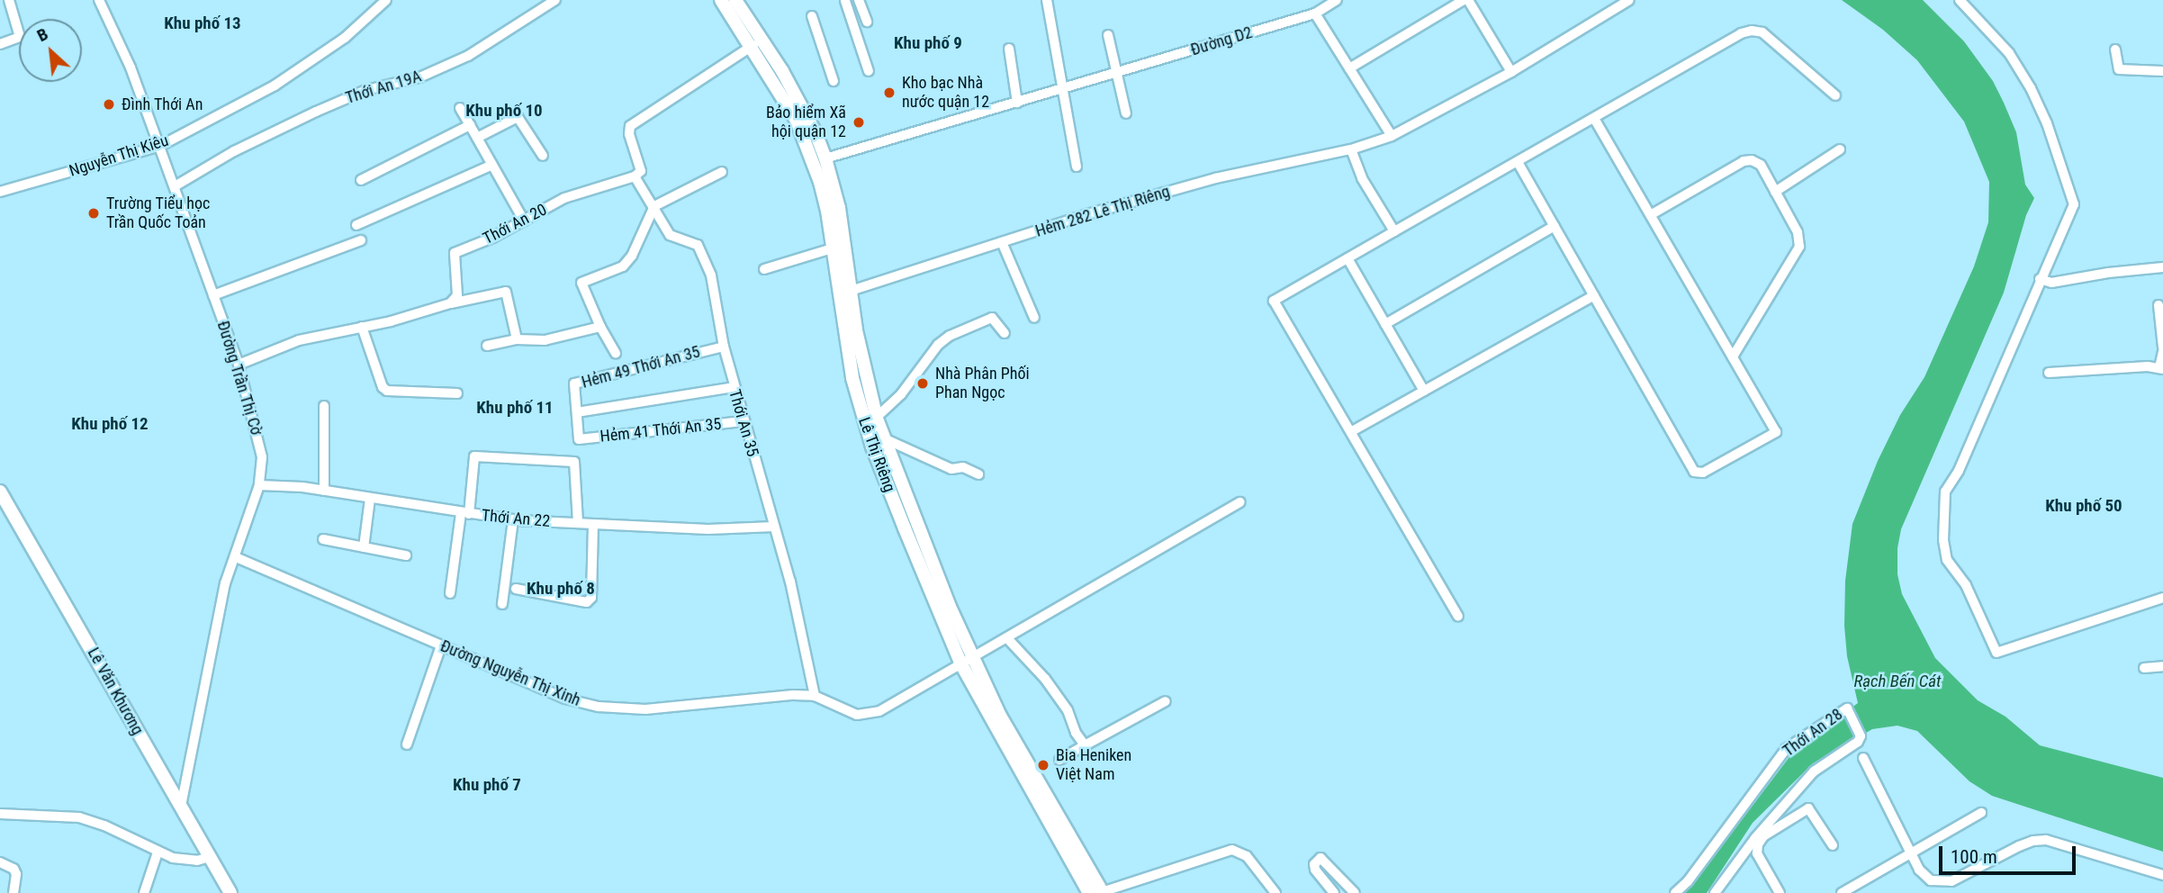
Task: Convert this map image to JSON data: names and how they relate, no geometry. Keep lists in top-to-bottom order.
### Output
{
  "streets": {
    "street": [
      "Đường D2",
      "Thới An 19A",
      "Nguyễn Thị Kiêu",
      "Hẻm 282 Lê Thị Riêng",
      "Thới An 20",
      "Hẻm 49 Thới An 35",
      "Đường Trần Thị Cờ",
      "Thới An 35",
      "Hẻm 41 Thới An 35",
      "Lê Thị Riêng",
      "Thới An 22",
      "Đường Nguyễn Thị Xinh",
      "Lê Văn Khương",
      "Thới An 28"
    ]
  },
  "crossings": [
    ["Đường D2", "Lê Thị Riêng"],
    ["Thới An 19A", "Đường Trần Thị Cờ"],
    ["Nguyễn Thị Kiêu", "Đường Trần Thị Cờ"],
    ["Hẻm 282 Lê Thị Riêng", "Lê Thị Riêng"],
    ["Thới An 20", "Thới An 35"],
    ["Hẻm 49 Thới An 35", "Thới An 35"],
    ["Hẻm 49 Thới An 35", "Hẻm 41 Thới An 35"],
    ["Đường Trần Thị Cờ", "Thới An 22"],
    ["Đường Trần Thị Cờ", "Đường Nguyễn Thị Xinh"],
    ["Đường Trần Thị Cờ", "Lê Văn Khương"],
    ["Thới An 35", "Hẻm 41 Thới An 35"],
    ["Thới An 35", "Thới An 22"],
    ["Thới An 35", "Đường Nguyễn Thị Xinh"],
    ["Lê Thị Riêng", "Đường Nguyễn Thị Xinh"]
  ],
  "districts": [
    "Khu phố 13",
    "Khu phố 9",
    "Khu phố 10",
    "Khu phố 11",
    "Khu phố 12",
    "Khu phố 50",
    "Khu phố 8",
    "Khu phố 7"
  ],
  "water": ["Rạch Bến Cát"],
  "places": [
    "Kho bạc Nhà nước quận 12",
    "Đình Thới An",
    "Bảo hiểm Xã hội quận 12",
    "Trường Tiểu học Trần Quốc Toản",
    "Nhà Phân Phối Phan Ngọc",
    "Bia Heniken Việt Nam"
  ],
  "scale_bar": "100 m",
  "north": "top left"
}
